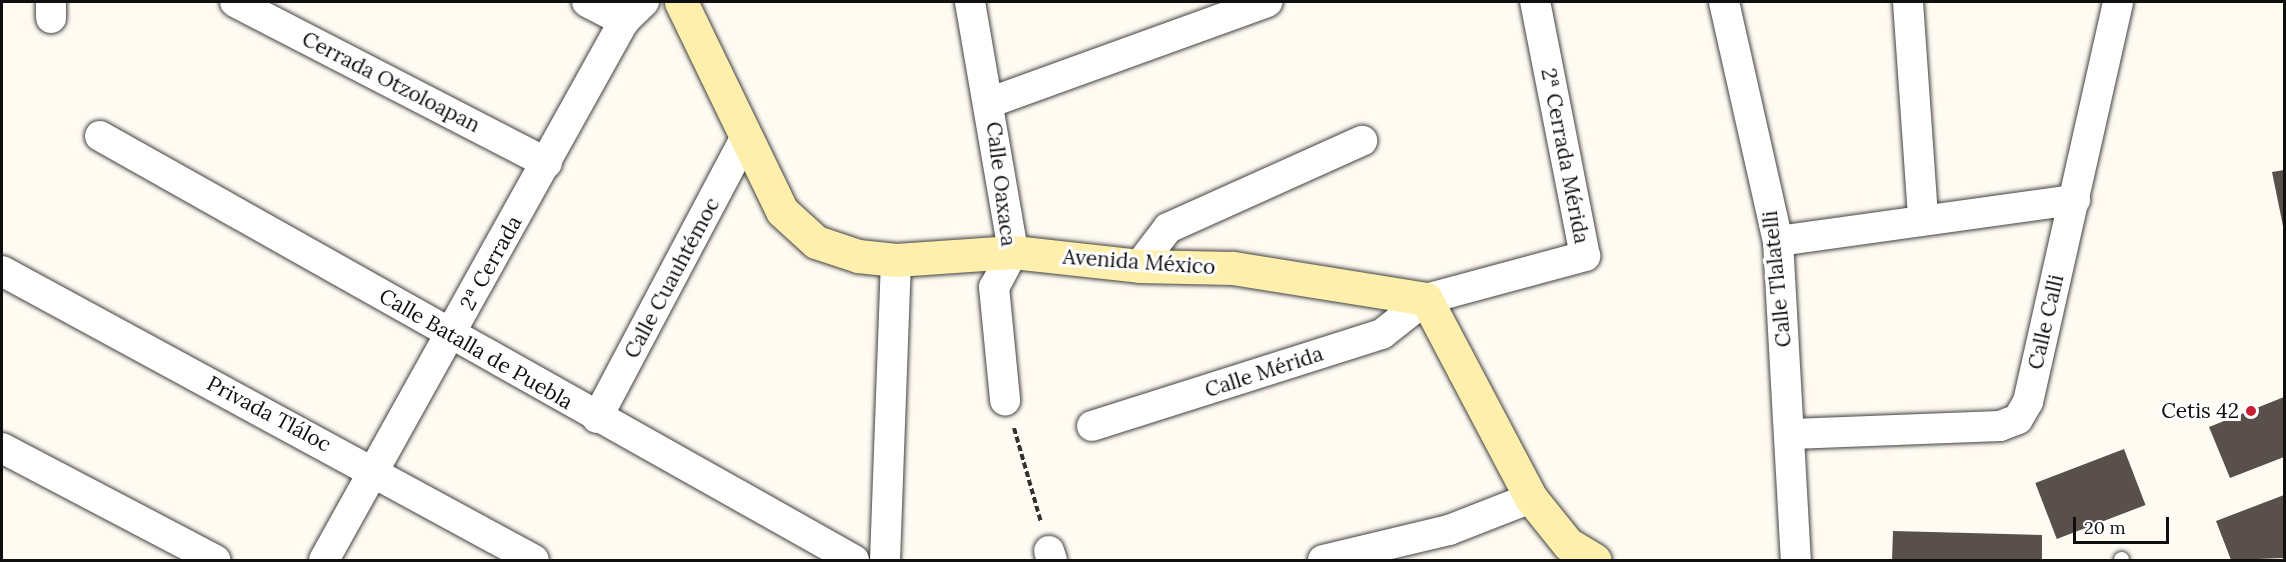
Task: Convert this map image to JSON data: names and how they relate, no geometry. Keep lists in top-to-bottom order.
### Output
{
  "streets": {
    "street": [
      "Cerrada Otzoloapan",
      "2ª Cerrada Mérida",
      "Calle Oaxaca",
      "Avenida México",
      "2ª Cerrada",
      "Calle Cuauhtémoc",
      "Calle Tlalatelli",
      "Calle Calli",
      "Calle Batalla de Puebla",
      "Calle Mérida",
      "Privada Tláloc"
    ]
  },
  "crossings": [
    ["Cerrada Otzoloapan", "2ª Cerrada"],
    ["2ª Cerrada Mérida", "Avenida México"],
    ["2ª Cerrada Mérida", "Calle Mérida"],
    ["Calle Oaxaca", "Avenida México"],
    ["Avenida México", "Calle Cuauhtémoc"],
    ["Avenida México", "Calle Mérida"],
    ["2ª Cerrada", "Calle Batalla de Puebla"],
    ["2ª Cerrada", "Privada Tláloc"],
    ["Calle Cuauhtémoc", "Calle Batalla de Puebla"],
    ["Calle Tlalatelli", "Calle Calli"]
  ],
  "places": ["Cetis 42"],
  "scale_bar": "20 m"
}
